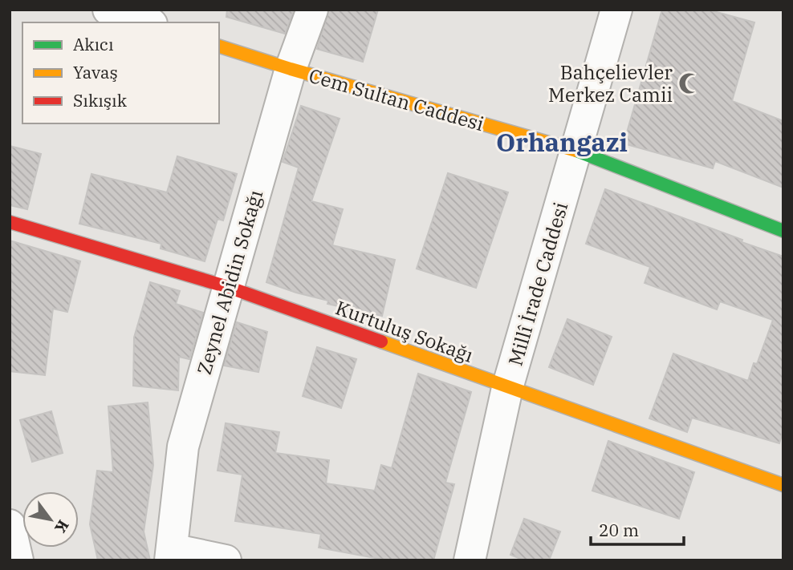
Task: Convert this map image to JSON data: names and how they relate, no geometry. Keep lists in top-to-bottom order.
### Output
{
  "streets": {
    "street": [
      "Cem Sultan Caddesi",
      "Zeynel Abidin Sokağı",
      "Millî İrade Caddesi",
      "Kurtuluş Sokağı"
    ]
  },
  "crossings": [
    ["Cem Sultan Caddesi", "Zeynel Abidin Sokağı"],
    ["Cem Sultan Caddesi", "Millî İrade Caddesi"],
    ["Zeynel Abidin Sokağı", "Kurtuluş Sokağı"],
    ["Millî İrade Caddesi", "Kurtuluş Sokağı"]
  ],
  "districts": ["Orhangazi"],
  "places": {
    "mosque": ["Bahçelievler Merkez Camii"]
  },
  "legend": ["Akıcı", "Yavaş", "Sıkışık"],
  "scale_bar": "20 m",
  "north": "bottom right"
}
